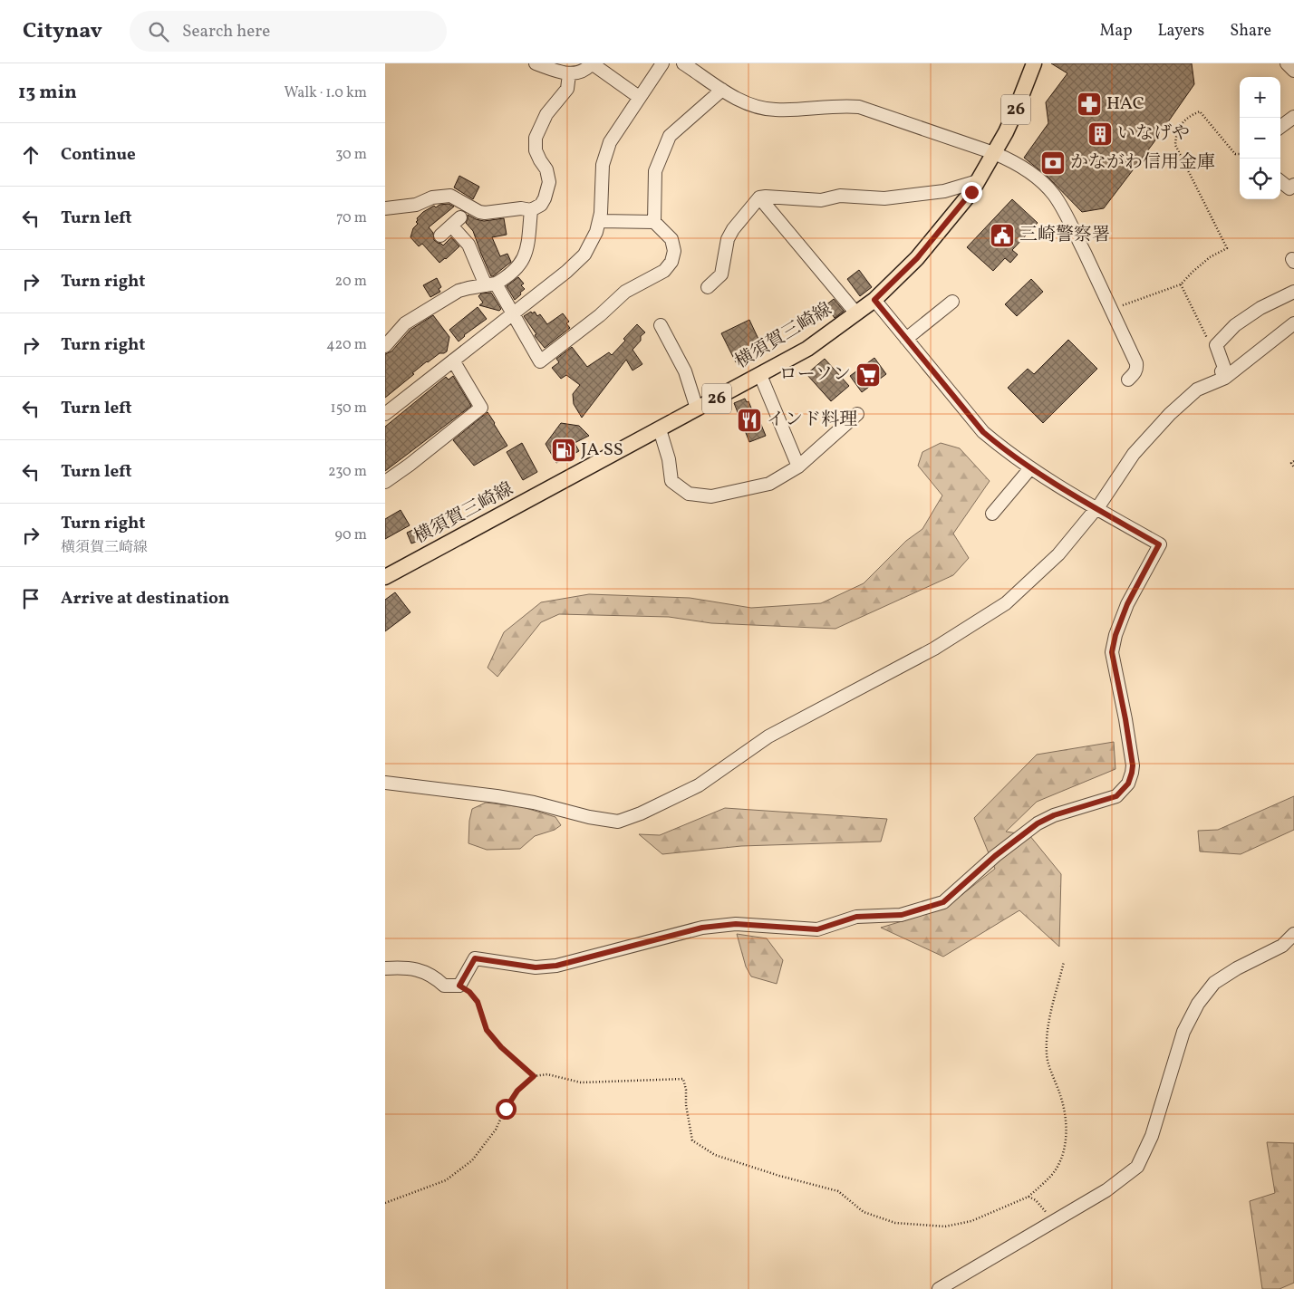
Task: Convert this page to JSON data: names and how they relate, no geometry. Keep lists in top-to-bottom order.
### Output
{
  "streets": {
    "main road": ["26", "横須賀三崎線"]
  },
  "places": {
    "pharmacy": ["HAC"],
    "building": ["いなげや"],
    "bank": ["かながわ信用金庫"],
    "public building": ["三崎警察署"],
    "supermarket": ["ローソン"],
    "restaurant": ["インド料理"],
    "fuel station": ["JA SS"]
  },
  "page": {
    "header": "Citynav",
    "search": "Search here",
    "nav": ["Map", "Layers", "Share"],
    "heading": ["13 min", "Walk · 1.0 km"],
    "map_buttons": ["+", "−"],
    "list": [
      ["Continue", "30 m"],
      ["Turn left", "70 m"],
      ["Turn right", "20 m"],
      ["Turn right", "420 m"],
      ["Turn left", "150 m"],
      ["Turn left", "230 m"],
      ["Turn right", "横須賀三崎線", "90 m"],
      "Arrive at destination"
    ]
  }
}
